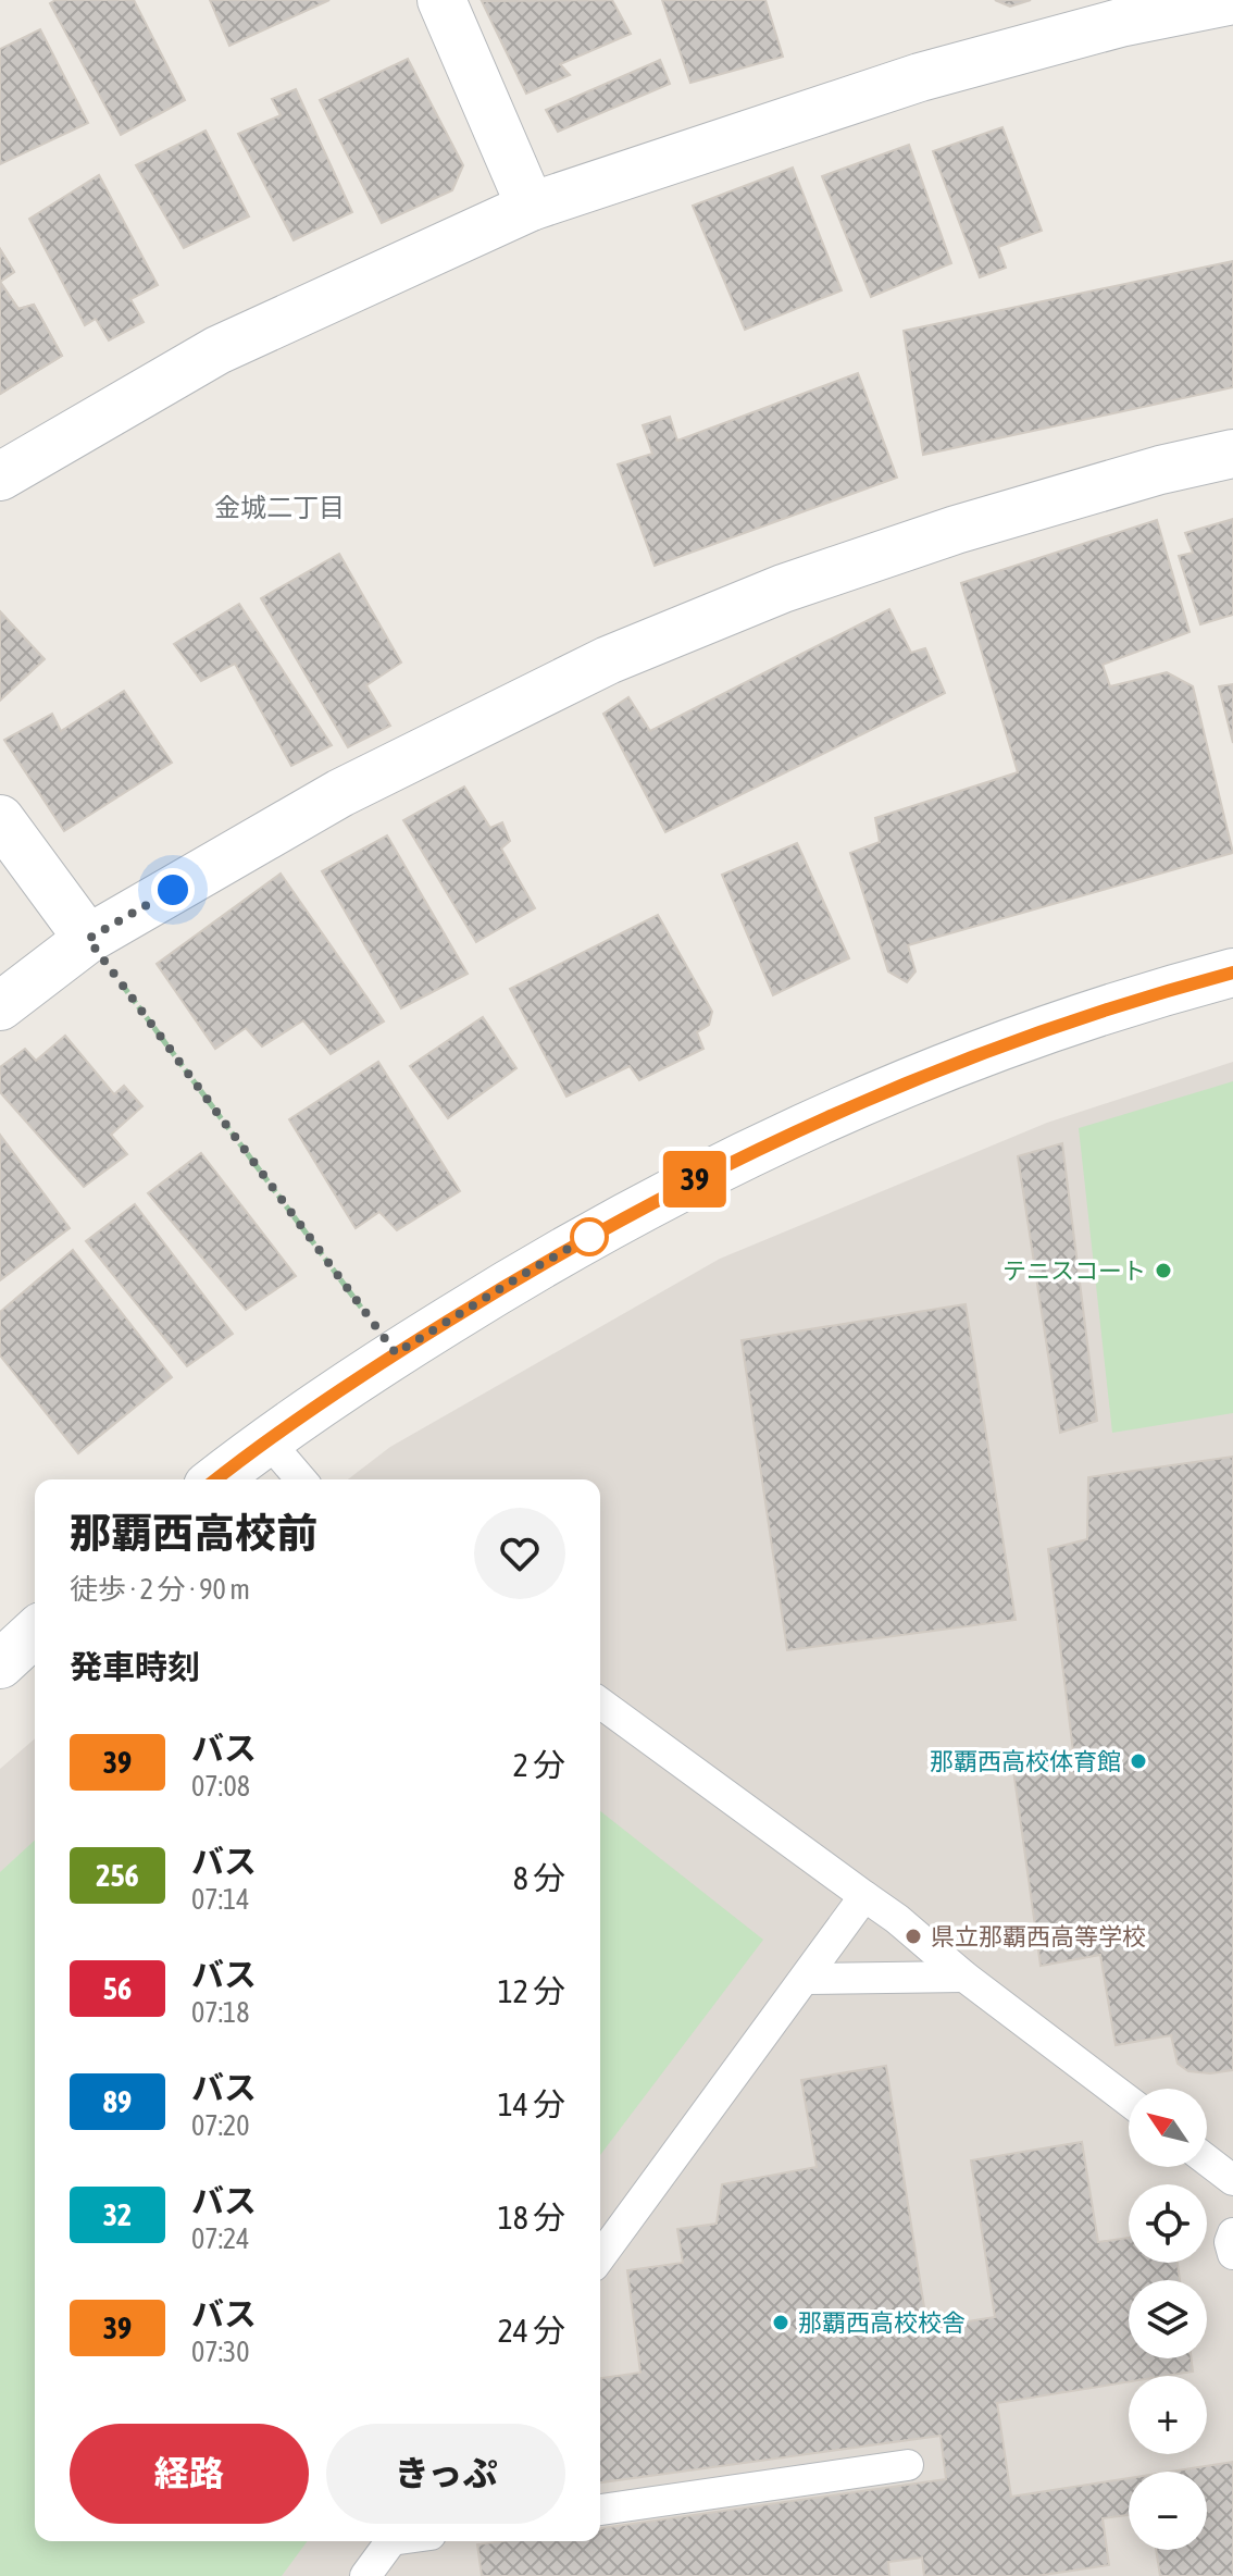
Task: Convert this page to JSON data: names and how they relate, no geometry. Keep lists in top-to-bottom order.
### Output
{
  "districts": ["金城二丁目"],
  "places": [
    "テニスコート",
    "那覇西高校体育館",
    "県立那覇西高等学校",
    "那覇西高校校舎"
  ],
  "lines": ["bus line 39"],
  "north": "top left",
  "page": {
    "on_map": "39",
    "heading": [
      ["那覇西高校前", "徒歩 · 2 分 · 90 m"],
      "発車時刻"
    ],
    "list": [
      {
        "mark": "39",
        "name": "バス",
        "note": "07:08",
        "value": "2 分"
      },
      {
        "mark": "256",
        "name": "バス",
        "note": "07:14",
        "value": "8 分"
      },
      {
        "mark": "56",
        "name": "バス",
        "note": "07:18",
        "value": "12 分"
      },
      {
        "mark": "89",
        "name": "バス",
        "note": "07:20",
        "value": "14 分"
      },
      {
        "mark": "32",
        "name": "バス",
        "note": "07:24",
        "value": "18 分"
      },
      {
        "mark": "39",
        "name": "バス",
        "note": "07:30",
        "value": "24 分"
      }
    ],
    "map_buttons": ["+", "−"],
    "buttons": ["経路", "きっぷ"]
  }
}
